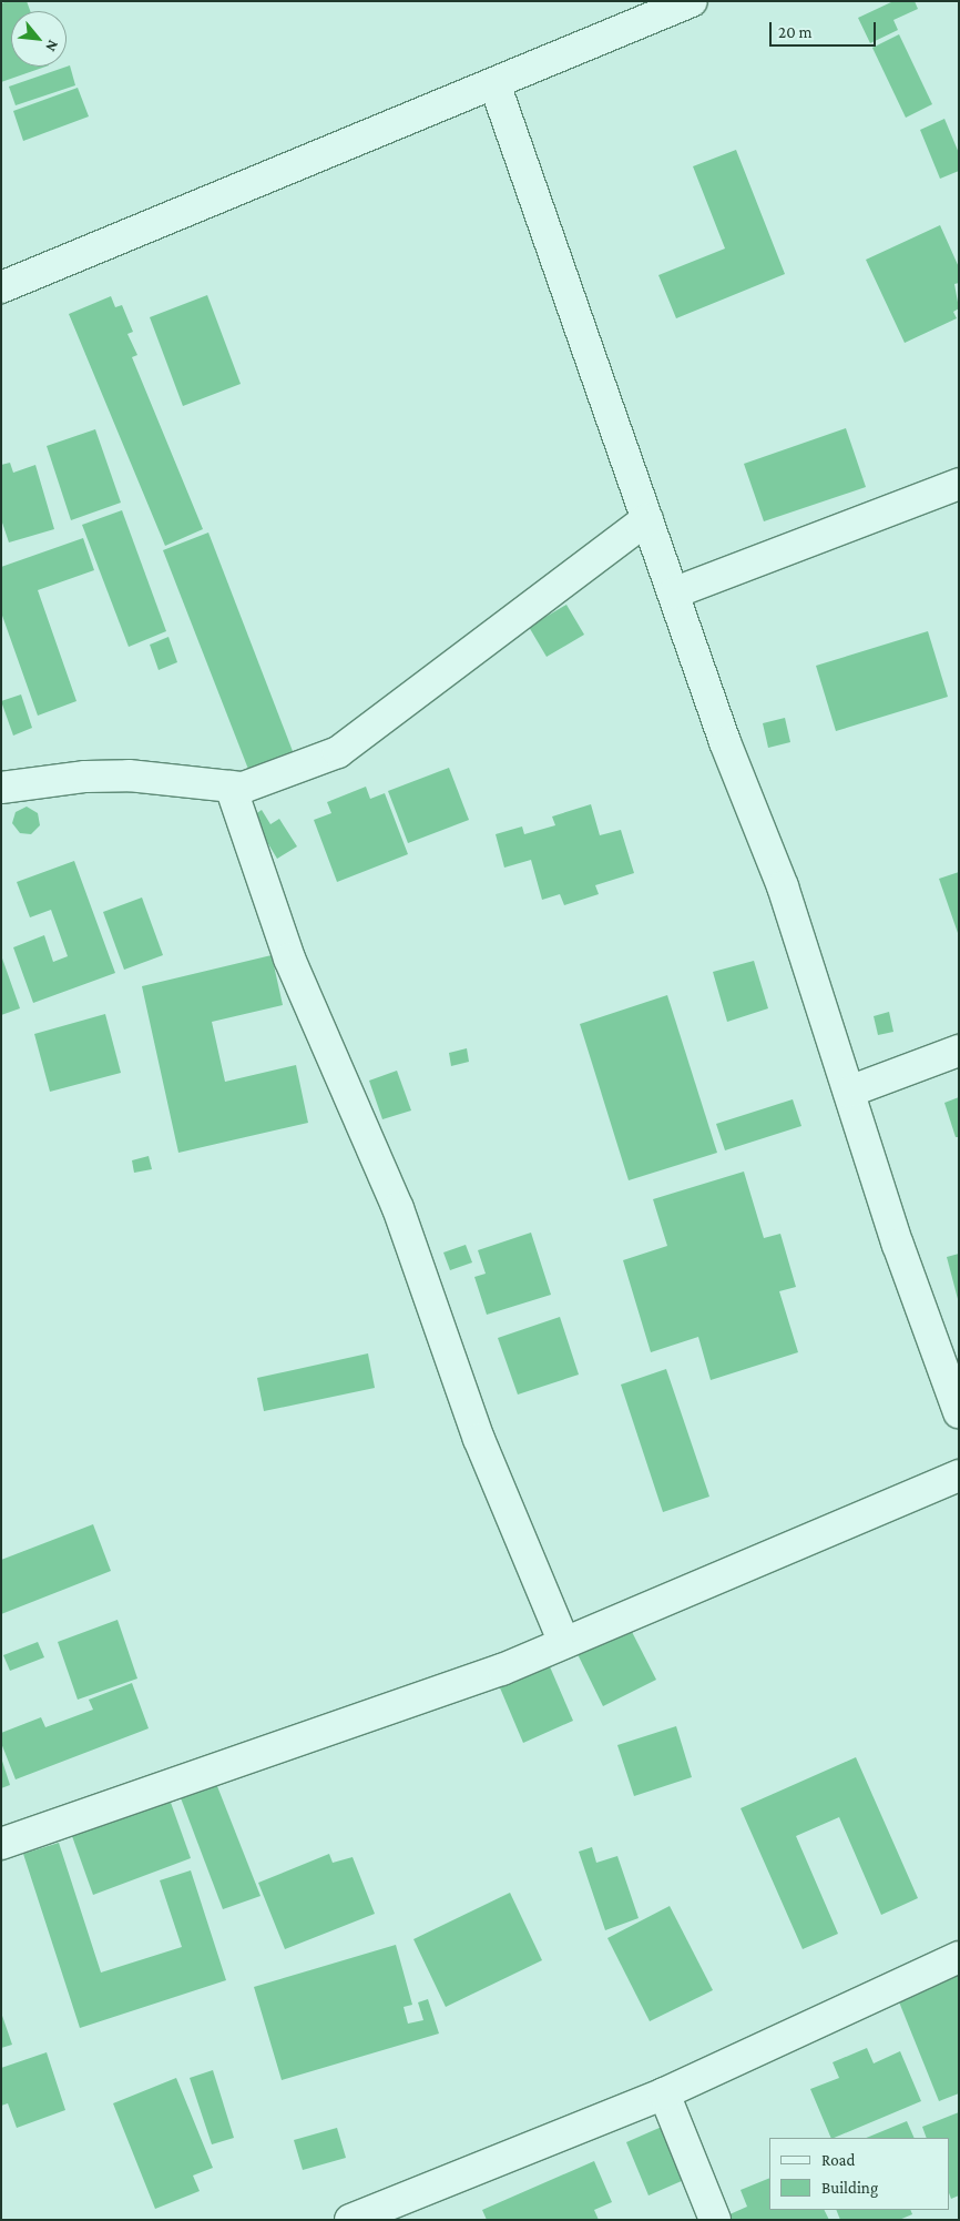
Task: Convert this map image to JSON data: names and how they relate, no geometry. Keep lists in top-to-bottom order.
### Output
{
  "legend": ["Road", "Building"],
  "scale_bar": "20 m",
  "north": "bottom right"
}
